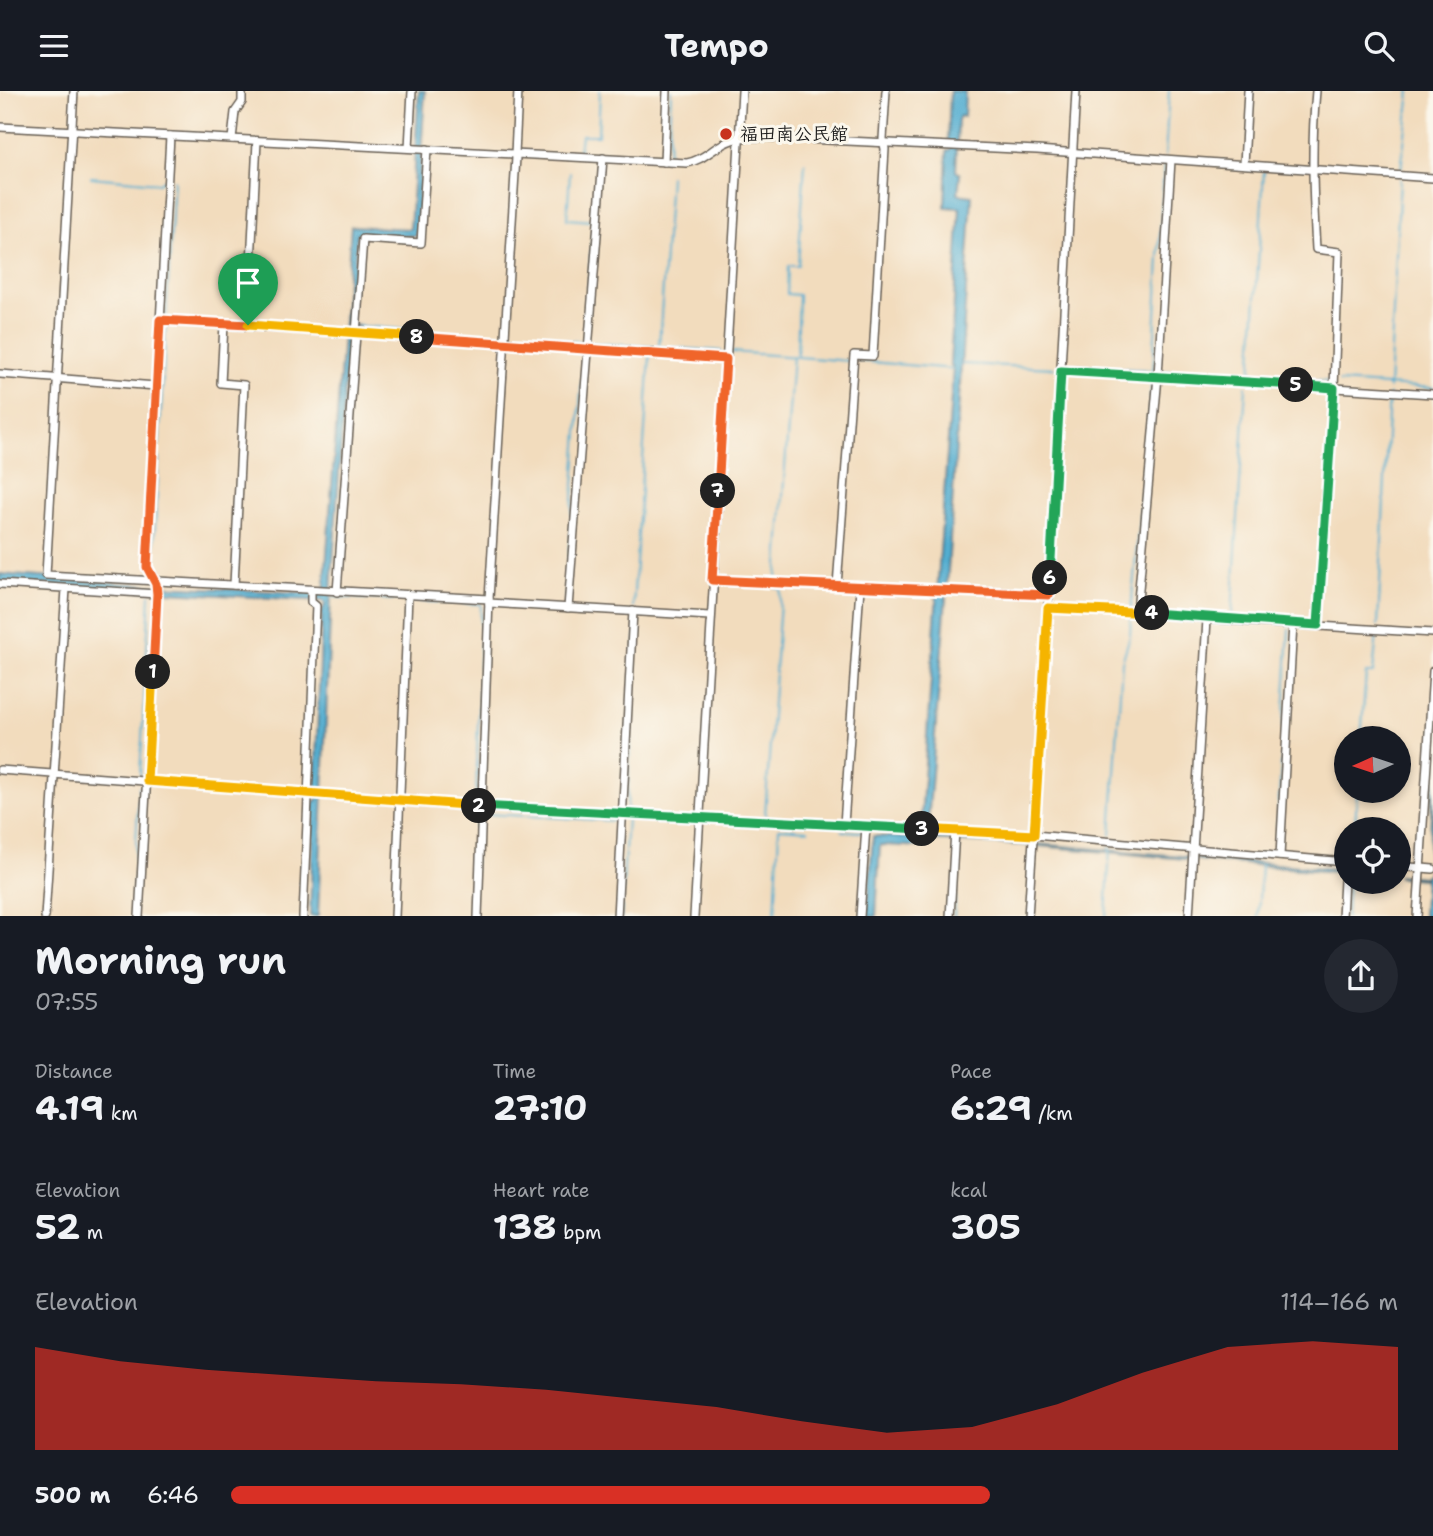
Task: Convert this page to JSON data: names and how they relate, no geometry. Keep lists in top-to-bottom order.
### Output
{
  "places": ["福田南公民館"],
  "north": "left",
  "page": {
    "header": "Tempo",
    "pins": [
      "8",
      "5",
      "7",
      "6",
      "4",
      "1",
      "2",
      "3"
    ],
    "heading": ["Morning run", "07:55"],
    "stats": [
      ["Distance", "4.19 km"],
      ["Time", "27:10"],
      ["Pace", "6:29 /km"],
      ["Elevation", "52 m"],
      ["Heart rate", "138 bpm"],
      ["kcal", "305"]
    ],
    "chart": ["Elevation", "114–166 m"],
    "list": [
      {
        "name": "500 m",
        "note": "6:46"
      }
    ]
  }
}
